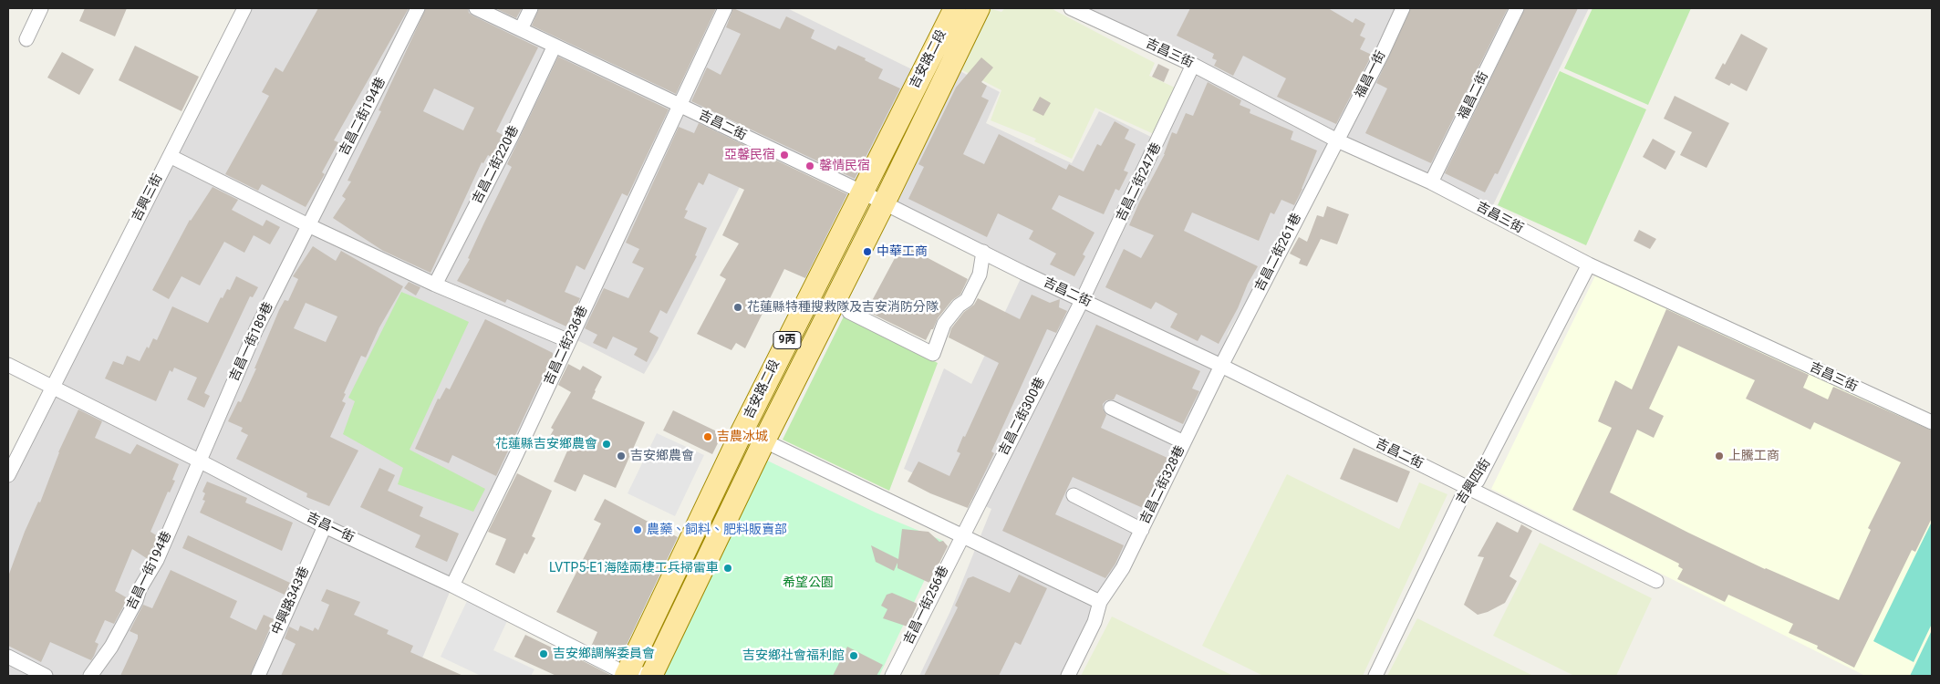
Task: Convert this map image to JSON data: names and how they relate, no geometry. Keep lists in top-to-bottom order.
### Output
{
  "streets": {
    "main road": ["吉安路二段", "9丙"],
    "street": [
      "吉昌三街",
      "福昌一街",
      "福昌二街",
      "吉昌二街194巷",
      "吉昌二街",
      "吉昌二街220巷",
      "吉昌二街247巷",
      "吉興三街",
      "吉昌二街261巷",
      "吉昌一街189巷",
      "吉昌二街236巷",
      "吉昌二街300巷",
      "吉興四街",
      "吉昌二街328巷",
      "吉昌一街",
      "吉昌一街194巷",
      "中興路343巷",
      "吉昌一街256巷"
    ]
  },
  "crossings": [
    ["吉昌三街", "福昌一街"],
    ["吉昌三街", "福昌二街"],
    ["吉昌三街", "吉昌二街247巷"],
    ["吉昌三街", "吉昌二街261巷"],
    ["吉昌三街", "吉興四街"],
    ["吉安路二段", "吉昌二街"],
    ["吉安路二段", "吉昌一街"],
    ["福昌一街", "吉昌二街261巷"],
    ["吉昌二街194巷", "吉昌一街189巷"],
    ["吉昌二街", "吉昌二街220巷"],
    ["吉昌二街", "吉昌二街247巷"],
    ["吉昌二街", "吉昌二街261巷"],
    ["吉昌二街", "吉昌二街236巷"],
    ["吉昌二街", "吉昌二街300巷"],
    ["吉昌二街", "吉興四街"],
    ["吉昌二街", "吉昌二街328巷"],
    ["吉昌二街247巷", "吉昌二街300巷"],
    ["吉興三街", "吉昌一街"],
    ["吉昌二街261巷", "吉昌二街328巷"],
    ["吉昌一街189巷", "吉昌一街"],
    ["吉昌一街189巷", "吉昌一街194巷"],
    ["吉昌二街236巷", "吉昌一街"],
    ["吉昌二街300巷", "吉昌一街256巷"],
    ["吉昌一街", "吉昌一街194巷"],
    ["吉昌一街", "中興路343巷"]
  ],
  "parks": ["希望公園"],
  "places": [
    "亞馨民宿",
    "馨情民宿",
    "中華工商",
    "花蓮縣特種搜救隊及吉安消防分隊",
    "吉農冰城",
    "花蓮縣吉安鄉農會",
    "吉安鄉農會",
    "上騰工商",
    "農藥、飼料、肥料販賣部",
    "LVTP5-E1海陸兩棲工兵掃雷車",
    "吉安鄉調解委員會",
    "吉安鄉社會福利館"
  ]
}
